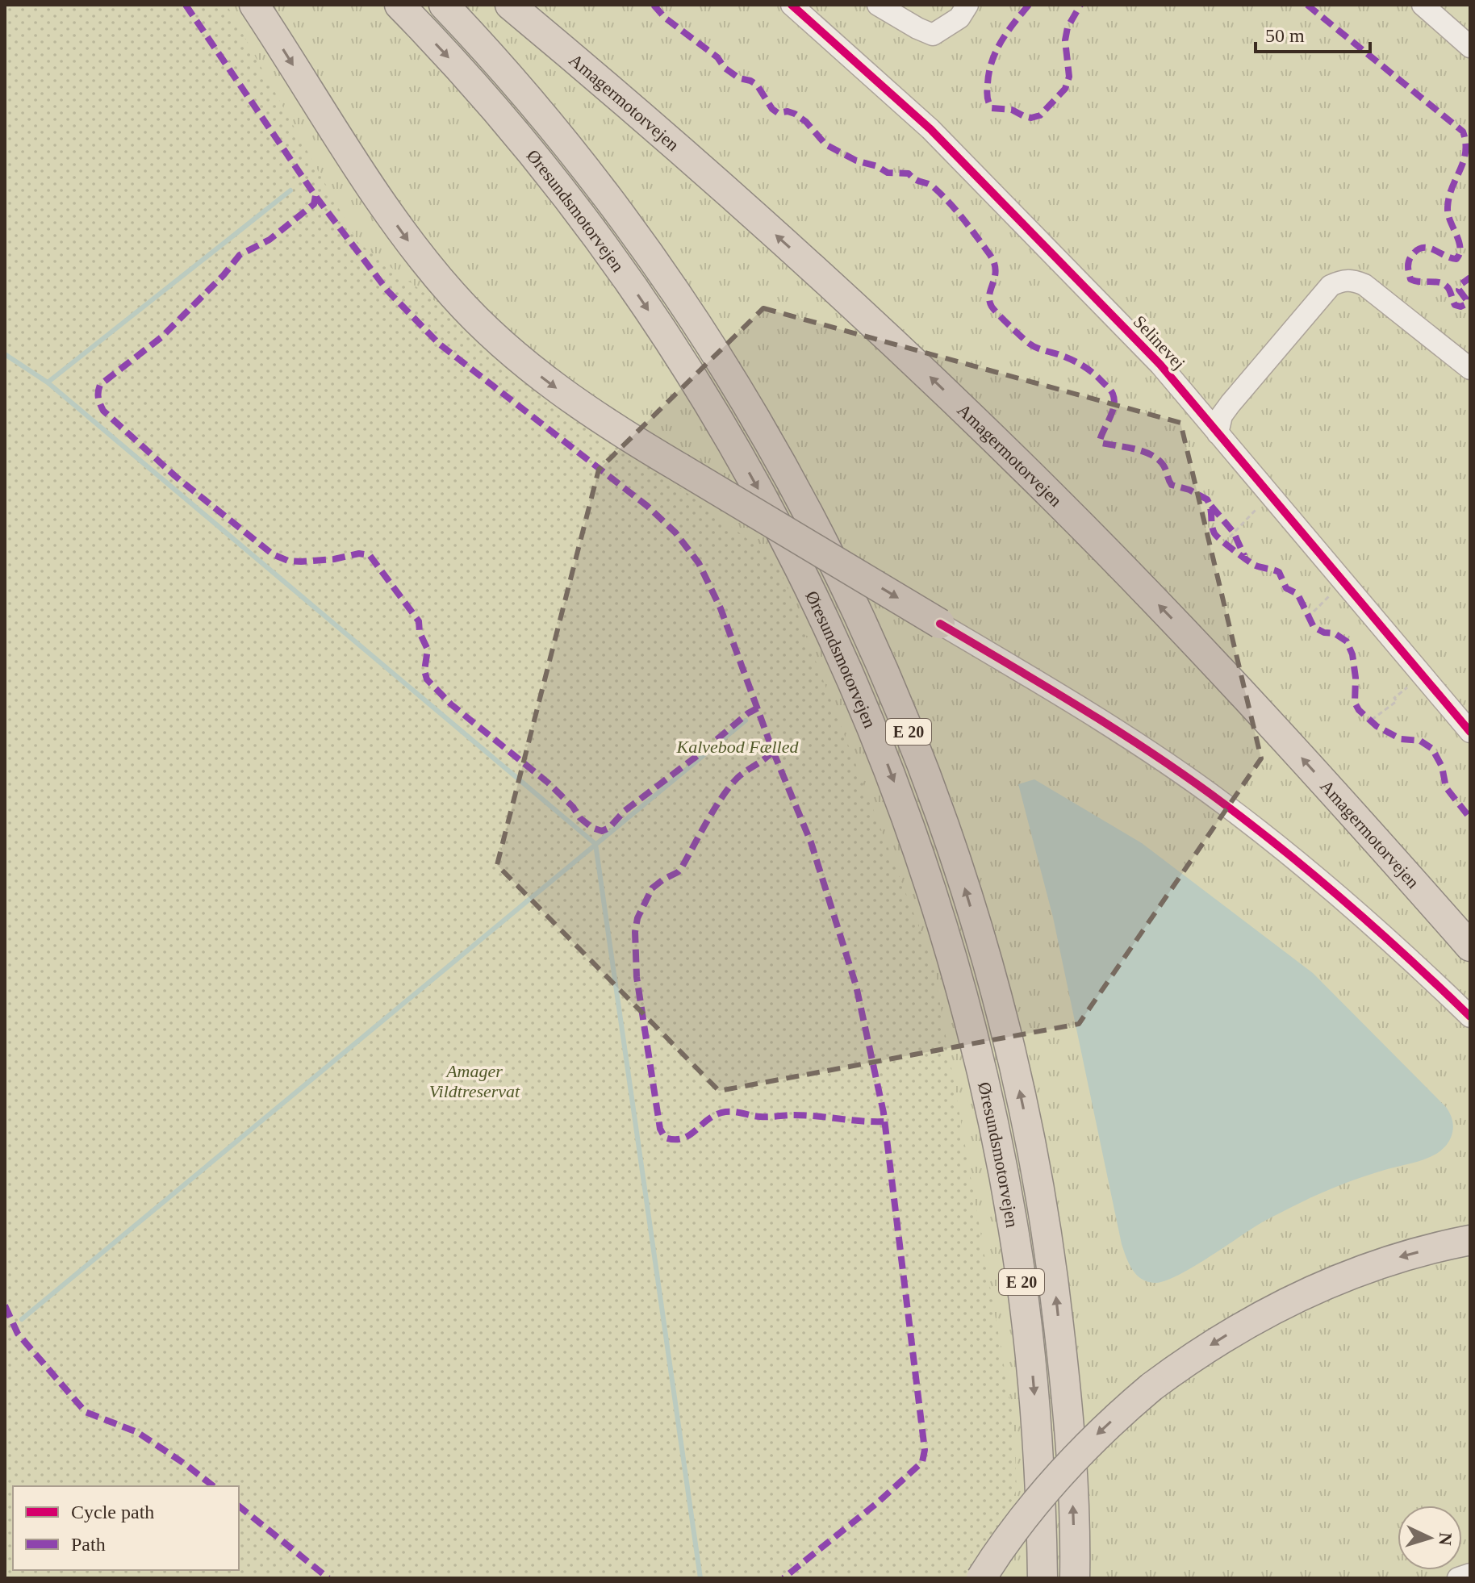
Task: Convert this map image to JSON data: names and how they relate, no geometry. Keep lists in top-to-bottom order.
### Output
{
  "streets": {
    "highway": ["Amagermotorvejen", "Øresundsmotorvejen", "E 20"],
    "street": ["Selinevej"]
  },
  "parks": ["Kalvebod Fælled", "Amager Vildtreservat"],
  "legend": ["Cycle path", "Path"],
  "scale_bar": "50 m",
  "north": "right"
}
